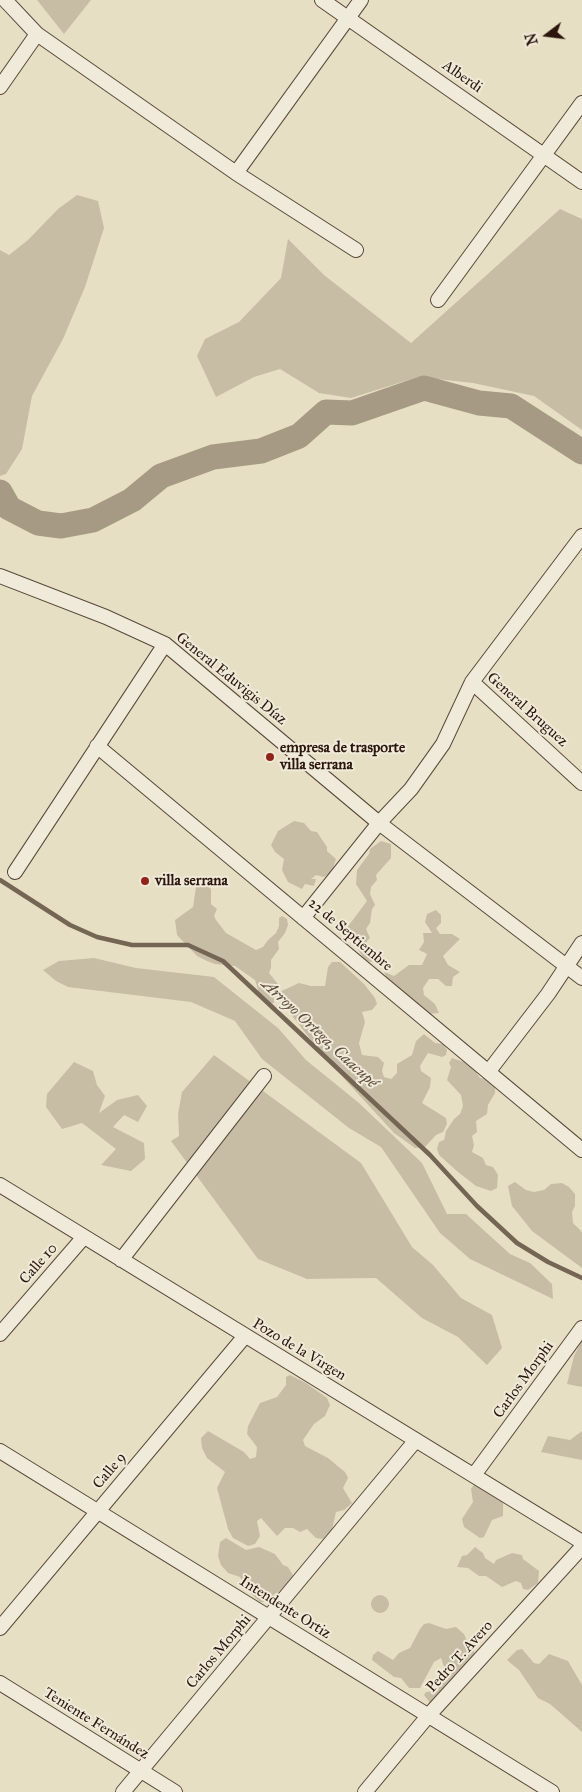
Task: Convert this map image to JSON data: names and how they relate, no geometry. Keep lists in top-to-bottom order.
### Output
{
  "streets": {
    "street": [
      "Alberdi",
      "General Eduvigis Díaz",
      "General Bruguez",
      "22 de Septiembre",
      "Calle 10",
      "Pozo de la Virgen",
      "Carlos Morphi",
      "Calle 9",
      "Intendente Ortiz",
      "Pedro T. Avero",
      "Teniente Fernández"
    ]
  },
  "crossings": [
    ["Calle 10", "Pozo de la Virgen"],
    ["Pozo de la Virgen", "Carlos Morphi"],
    ["Pozo de la Virgen", "Calle 9"],
    ["Carlos Morphi", "Intendente Ortiz"],
    ["Carlos Morphi", "Teniente Fernández"],
    ["Calle 9", "Intendente Ortiz"],
    ["Intendente Ortiz", "Pedro T. Avero"]
  ],
  "water": ["Arroyo Ortega, Caacupé"],
  "places": ["empresa de trasporte villa serrana", "villa serrana"],
  "north": "left"
}
